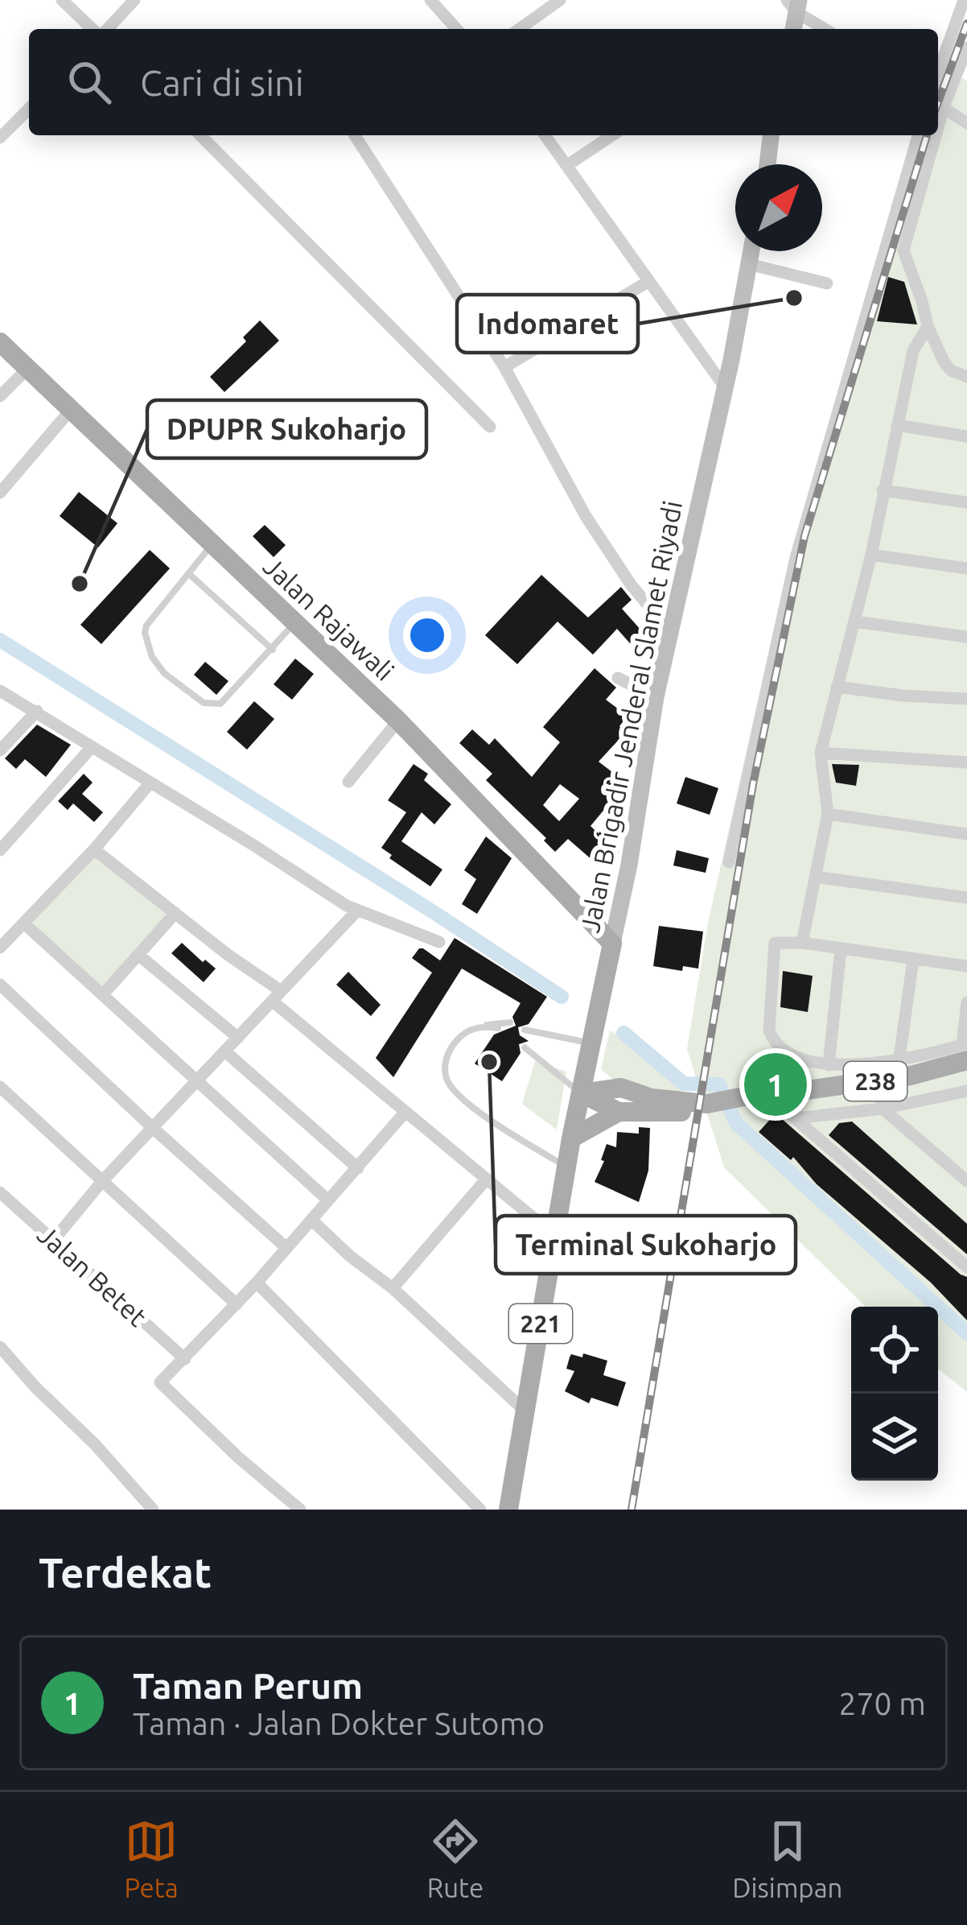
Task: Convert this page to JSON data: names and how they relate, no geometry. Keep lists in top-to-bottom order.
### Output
{
  "streets": {
    "main road": [
      "Jalan Rajawali",
      "Jalan Brigadir Jenderal Slamet Riyadi",
      "238",
      "221"
    ],
    "street": ["Jalan Betet"]
  },
  "crossings": [
    ["Jalan Rajawali", "Jalan Brigadir Jenderal Slamet Riyadi"],
    ["Jalan Brigadir Jenderal Slamet Riyadi", "238"],
    ["Jalan Brigadir Jenderal Slamet Riyadi", "221"],
    ["238", "221"]
  ],
  "places": ["Indomaret", "DPUPR Sukoharjo", "Terminal Sukoharjo"],
  "north": "top right",
  "page": {
    "search": "Cari di sini",
    "pins": "1",
    "heading": "Terdekat",
    "list": [
      {
        "mark": "1",
        "name": "Taman Perum",
        "note": "Taman · Jalan Dokter Sutomo",
        "value": "270 m"
      }
    ],
    "nav": ["Peta", "Rute", "Disimpan"]
  }
}
